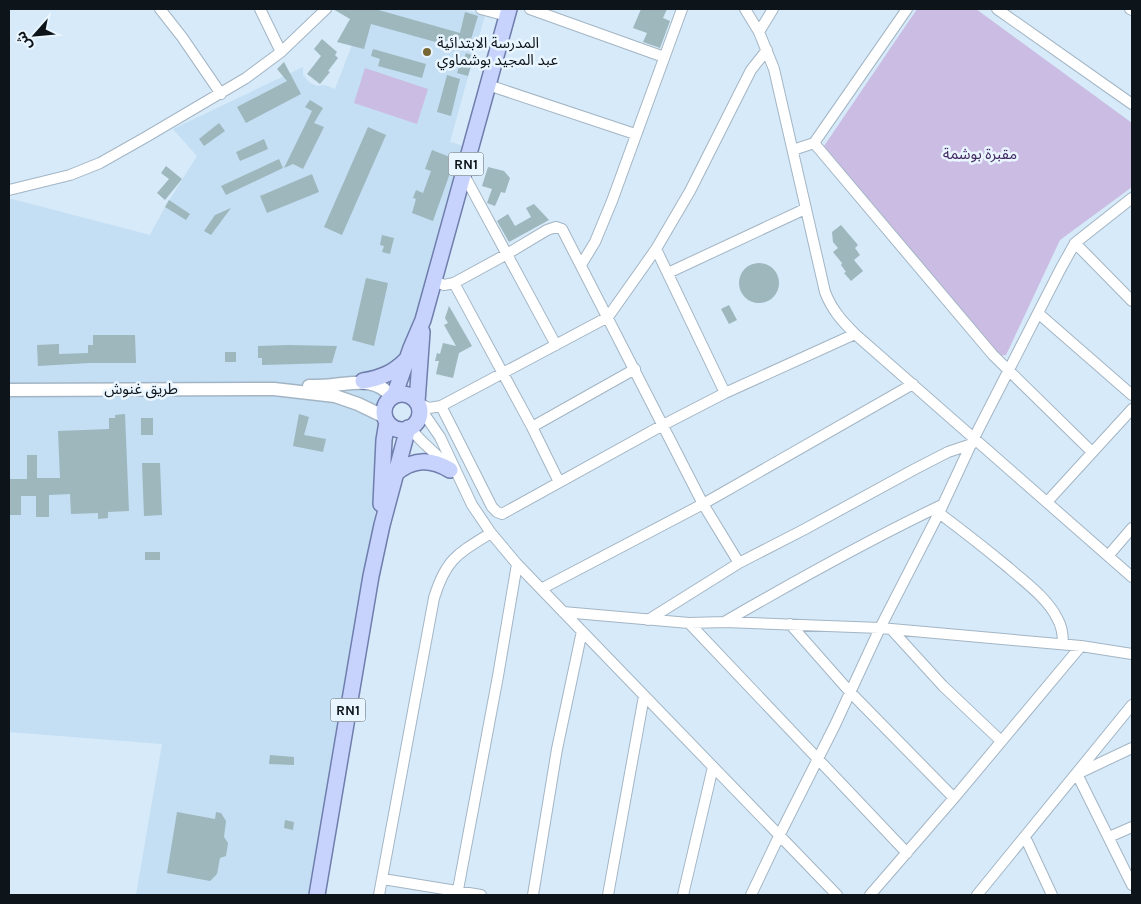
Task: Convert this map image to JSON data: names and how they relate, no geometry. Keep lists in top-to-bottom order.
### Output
{
  "streets": {
    "main road": ["RN1"],
    "street": ["طريق غنوش"]
  },
  "parks": ["مقبرة بوشمة"],
  "places": ["المدرسة الابتدائية عبد المجيد بوشماوي"],
  "north": "bottom left"
}
